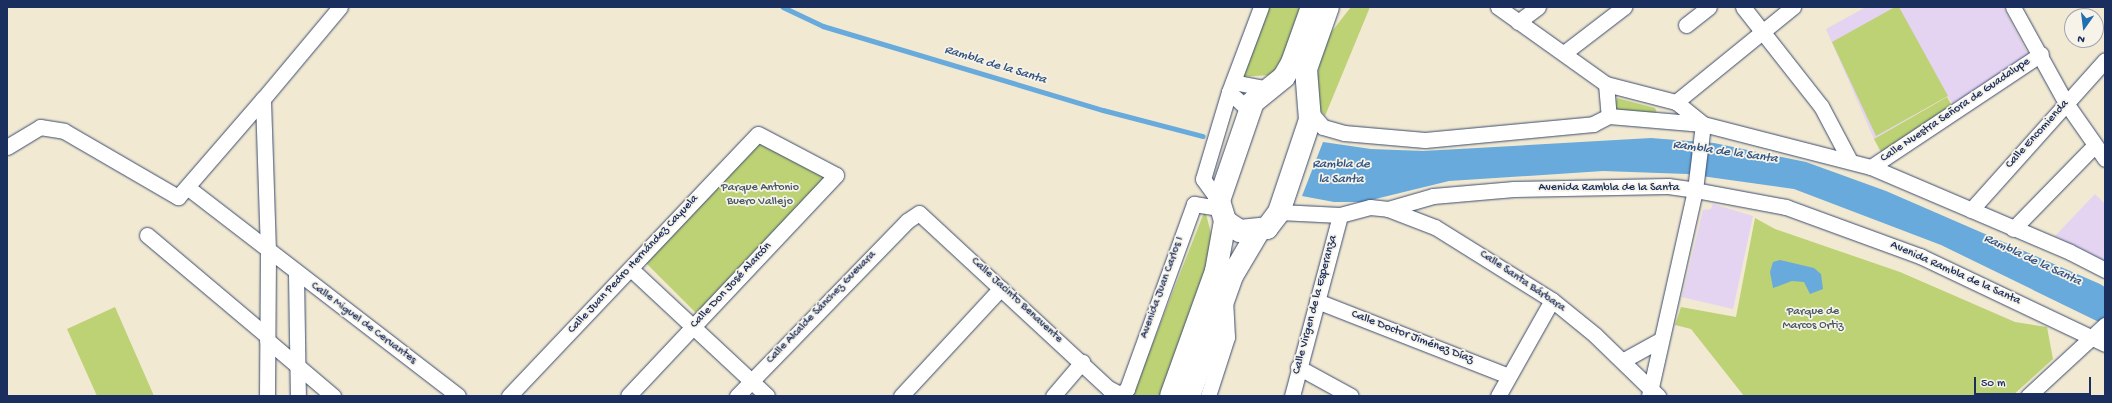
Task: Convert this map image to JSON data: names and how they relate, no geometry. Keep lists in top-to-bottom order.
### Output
{
  "streets": {
    "street": [
      "Calle Nuestra Señora de Guadalupe",
      "Calle Encomienda",
      "Avenida Rambla de la Santa",
      "Calle Juan Pedro Hernández Cayuela",
      "Calle Santa Bárbara",
      "Calle Don José Alarcón",
      "Avenida Juan Carlos I",
      "Calle Jacinto Benavente",
      "Calle Virgen de la Esperanza",
      "Calle Alcalde Sánchez Guevara",
      "Calle Miguel de Cervantes",
      "Calle Doctor Jiménez Díaz"
    ]
  },
  "crossings": [
    ["Avenida Rambla de la Santa", "Calle Santa Bárbara"],
    ["Avenida Rambla de la Santa", "Calle Virgen de la Esperanza"],
    ["Calle Juan Pedro Hernández Cayuela", "Calle Don José Alarcón"],
    ["Avenida Juan Carlos I", "Calle Jacinto Benavente"],
    ["Calle Jacinto Benavente", "Calle Alcalde Sánchez Guevara"],
    ["Calle Virgen de la Esperanza", "Calle Doctor Jiménez Díaz"]
  ],
  "water": ["Rambla de la Santa"],
  "parks": ["Parque Antonio Buero Vallejo", "Parque de Marcos Ortiz"],
  "scale_bar": "50 m",
  "north": "bottom"
}
